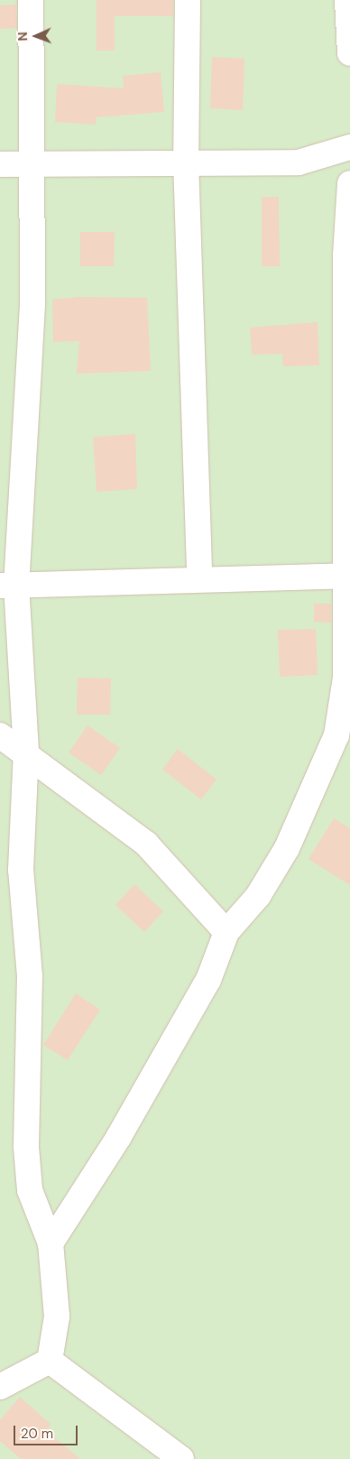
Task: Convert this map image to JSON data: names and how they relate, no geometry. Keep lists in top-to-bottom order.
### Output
{
  "scale_bar": "20 m",
  "north": "left"
}
